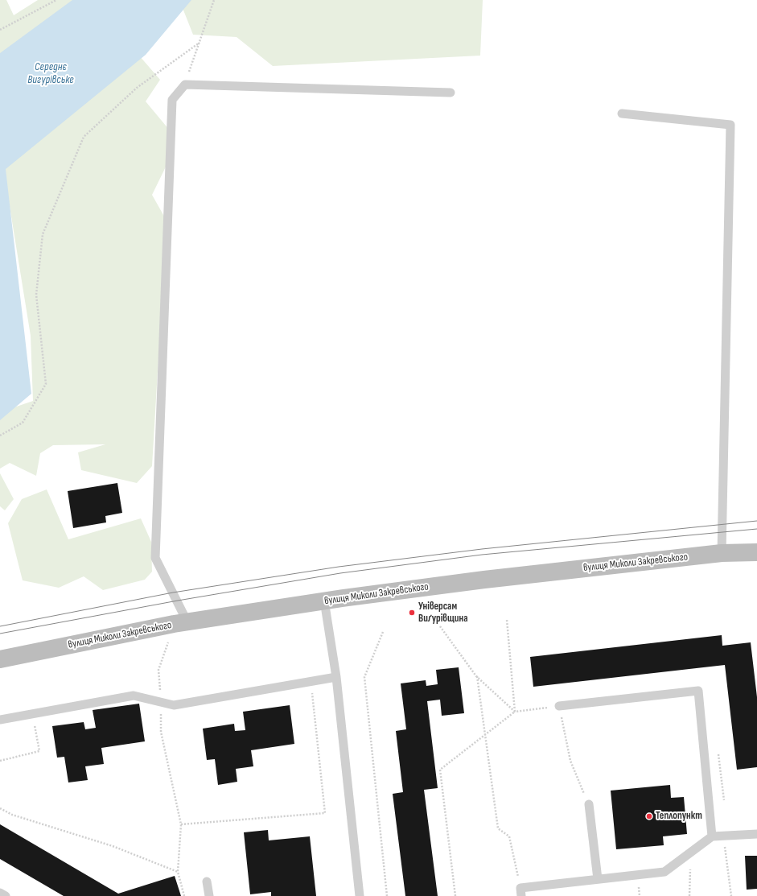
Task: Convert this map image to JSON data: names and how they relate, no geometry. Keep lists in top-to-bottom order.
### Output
{
  "streets": {
    "street": ["вулиця Миколи Закревського"]
  },
  "water": ["Середнє Вигурівське"],
  "places": ["Універсам Виґурівщина", "Теплопункт"]
}
